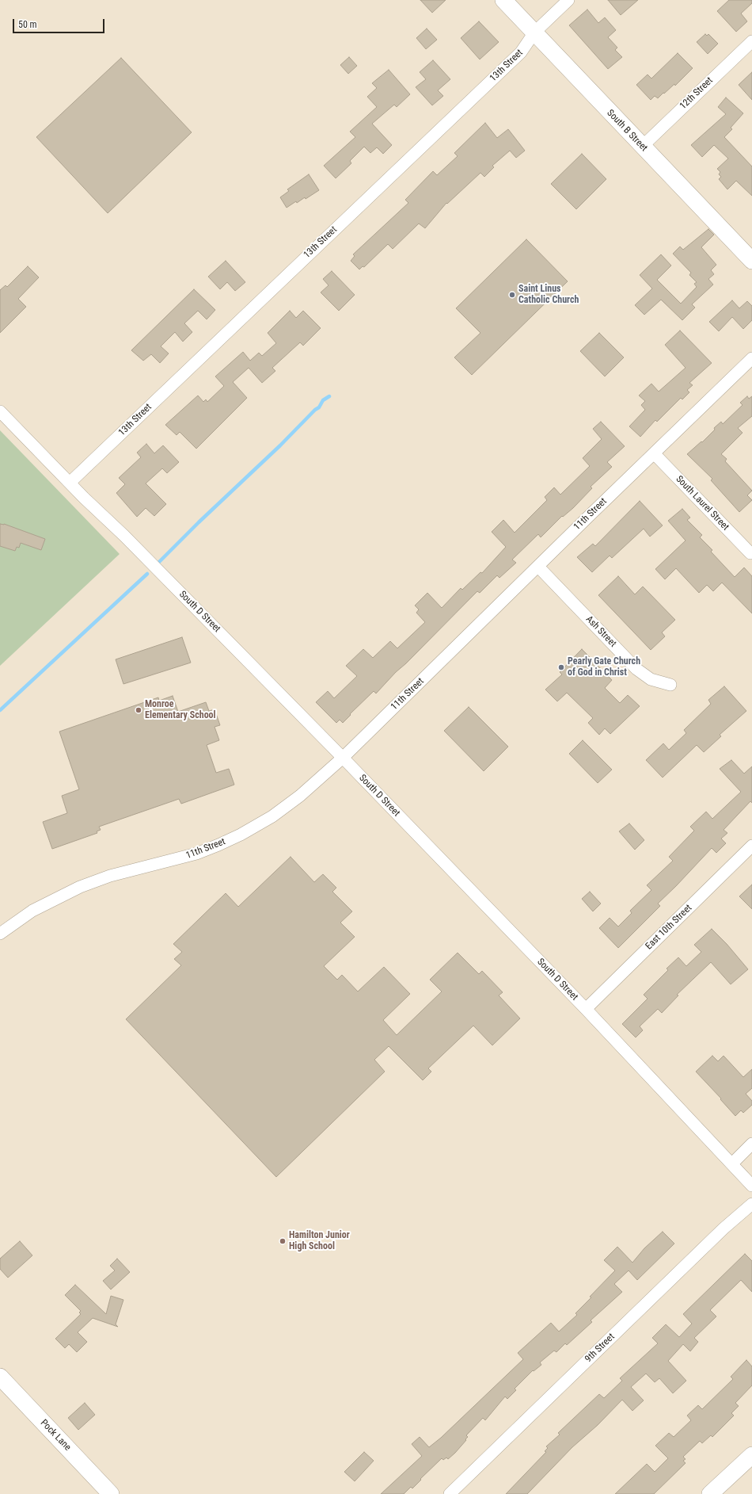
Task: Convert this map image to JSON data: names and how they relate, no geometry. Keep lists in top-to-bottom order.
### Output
{
  "streets": {
    "street": [
      "13th Street",
      "12th Street",
      "South B Street",
      "South Laurel Street",
      "11th Street",
      "South D Street",
      "Ash Street",
      "East 10th Street",
      "9th Street",
      "Pock Lane"
    ]
  },
  "crossings": [
    ["13th Street", "South B Street"],
    ["13th Street", "South D Street"],
    ["12th Street", "South B Street"],
    ["South Laurel Street", "11th Street"],
    ["11th Street", "South D Street"],
    ["11th Street", "Ash Street"],
    ["South D Street", "East 10th Street"]
  ],
  "places": [
    "Saint Linus Catholic Church",
    "Pearly Gate Church of God in Christ",
    "Monroe Elementary School",
    "Hamilton Junior High School"
  ],
  "scale_bar": "50 m"
}
